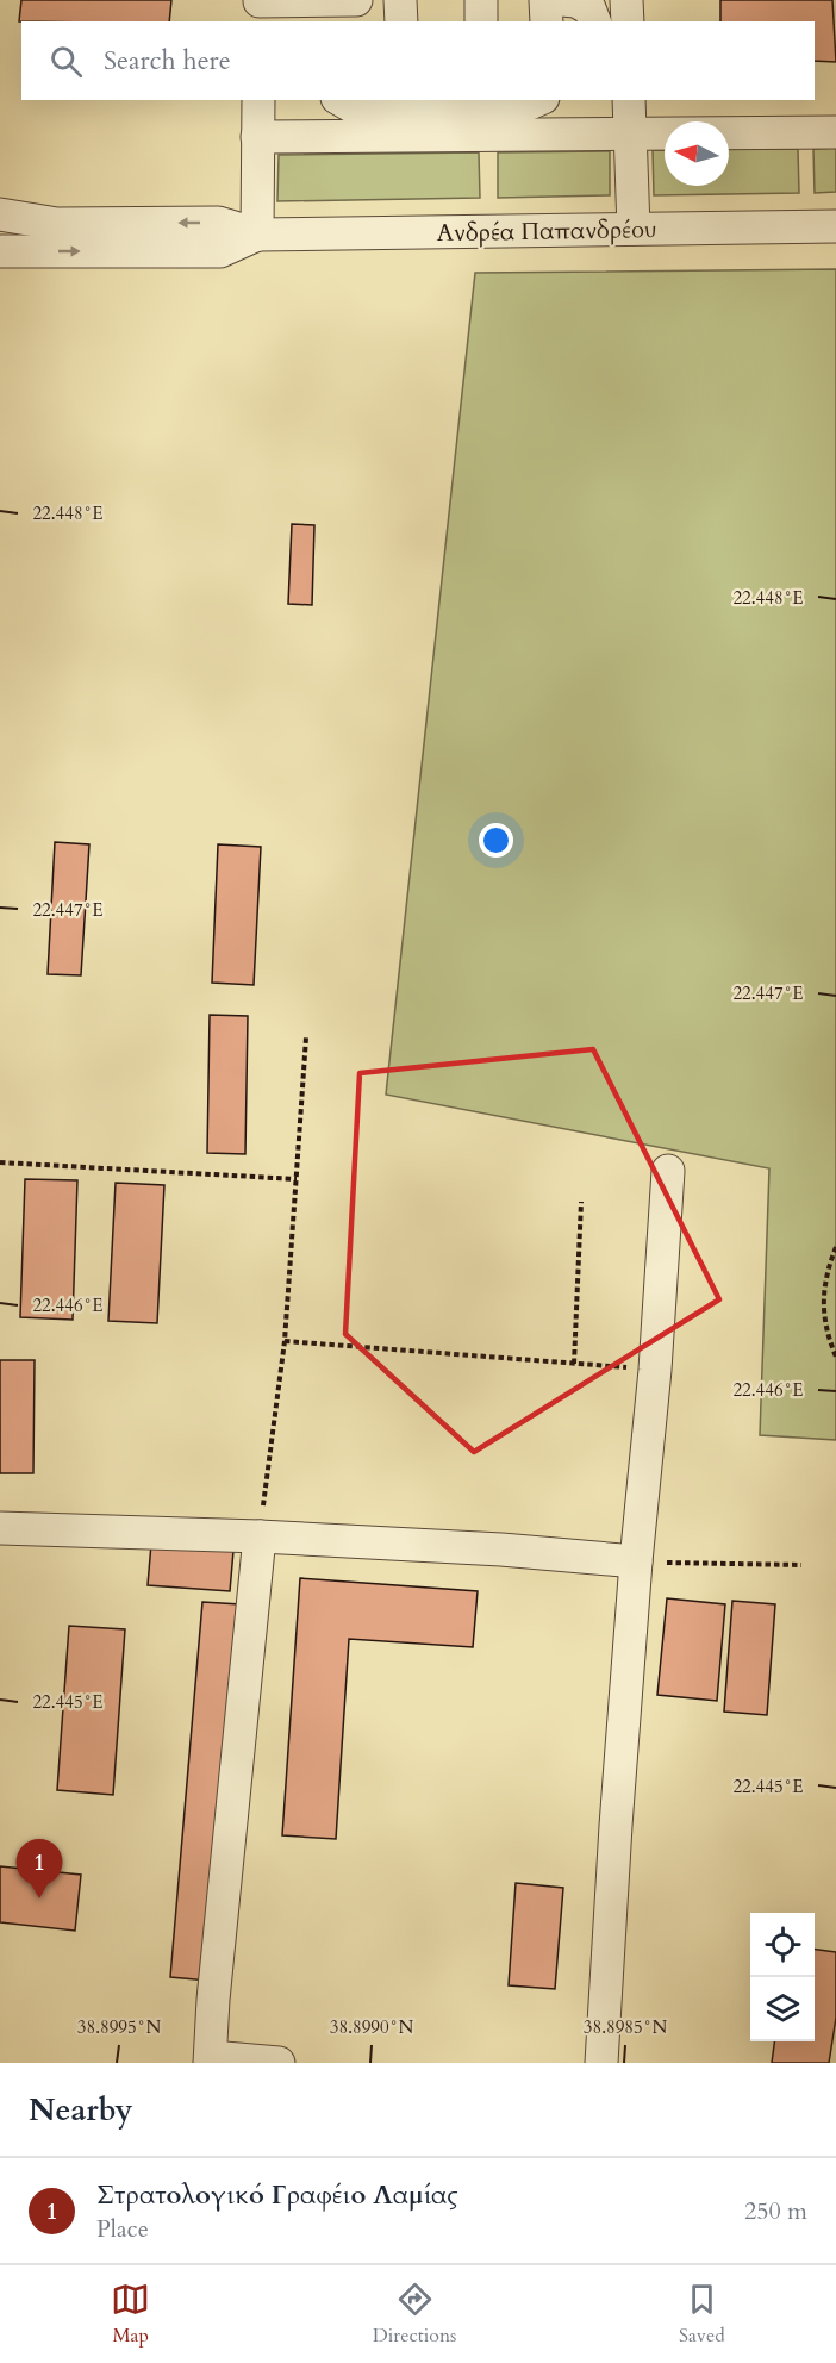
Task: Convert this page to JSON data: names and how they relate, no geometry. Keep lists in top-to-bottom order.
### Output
{
  "streets": {
    "street": ["Ανδρέα Παπανδρέου"]
  },
  "north": "left",
  "page": {
    "search": "Search here",
    "pins": "1",
    "heading": "Nearby",
    "list": [
      {
        "mark": "1",
        "name": "Στρατολογικό Γραφέιο Λαμίας",
        "note": "Place",
        "value": "250 m"
      }
    ],
    "nav": ["Map", "Directions", "Saved"]
  },
  "coordinates": [
    "22.448°E",
    "22.447°E",
    "22.446°E",
    "22.445°E",
    "38.8995°N",
    "38.8990°N",
    "38.8985°N"
  ]
}
